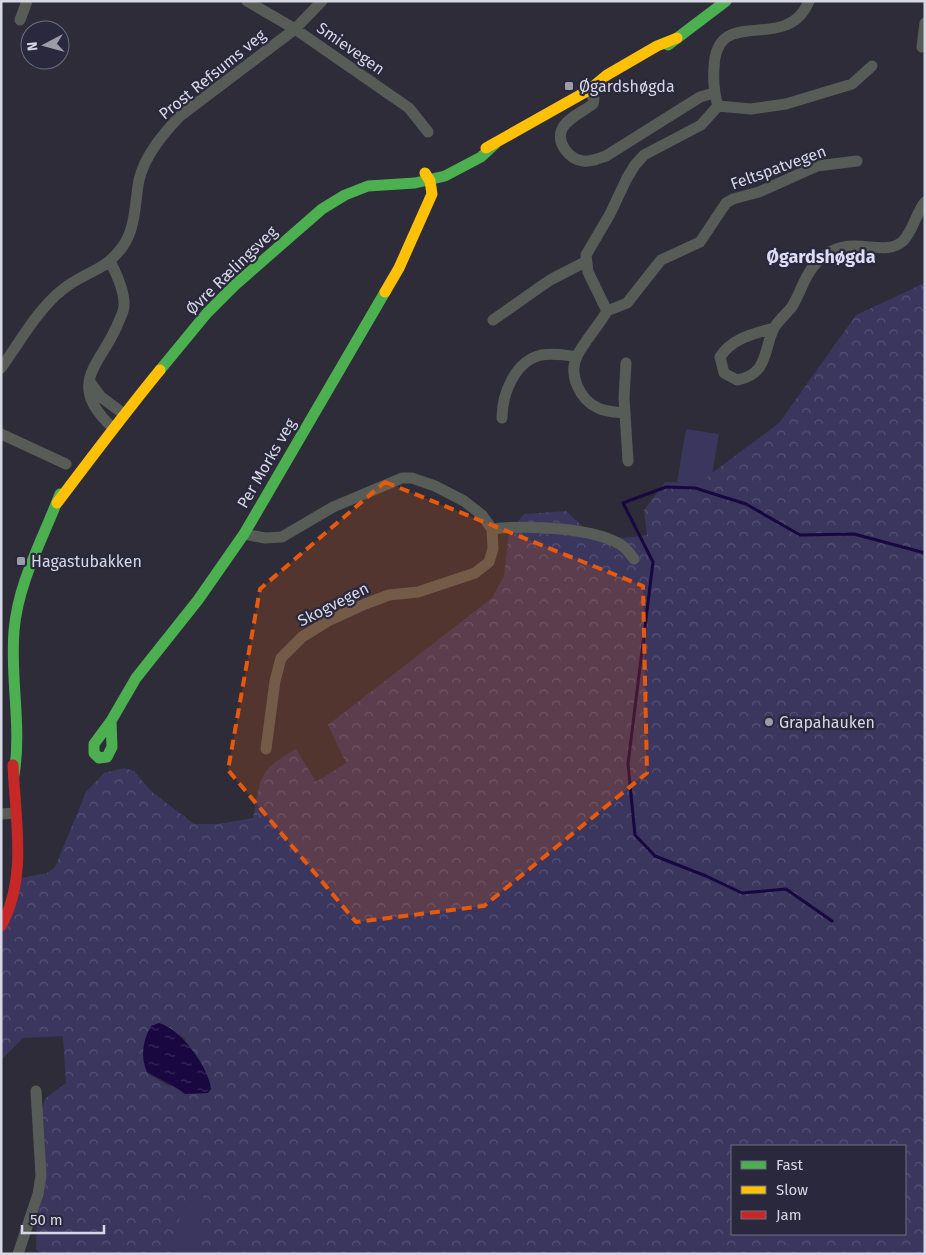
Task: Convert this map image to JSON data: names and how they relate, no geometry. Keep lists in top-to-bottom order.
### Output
{
  "streets": {
    "main road": ["Øvre Rælingsveg", "Per Morks veg"],
    "street": [
      "Smievegen",
      "Prost Refsums veg",
      "Feltspatvegen",
      "Skogvegen"
    ]
  },
  "crossings": [
    ["Smievegen", "Prost Refsums veg"],
    ["Øvre Rælingsveg", "Per Morks veg"]
  ],
  "districts": ["Øgardshøgda"],
  "places": {
    "transit": ["Øgardshøgda", "Hagastubakken"],
    "other": ["Grapahauken"]
  },
  "legend": ["Fast", "Slow", "Jam"],
  "scale_bar": "50 m",
  "north": "left"
}
